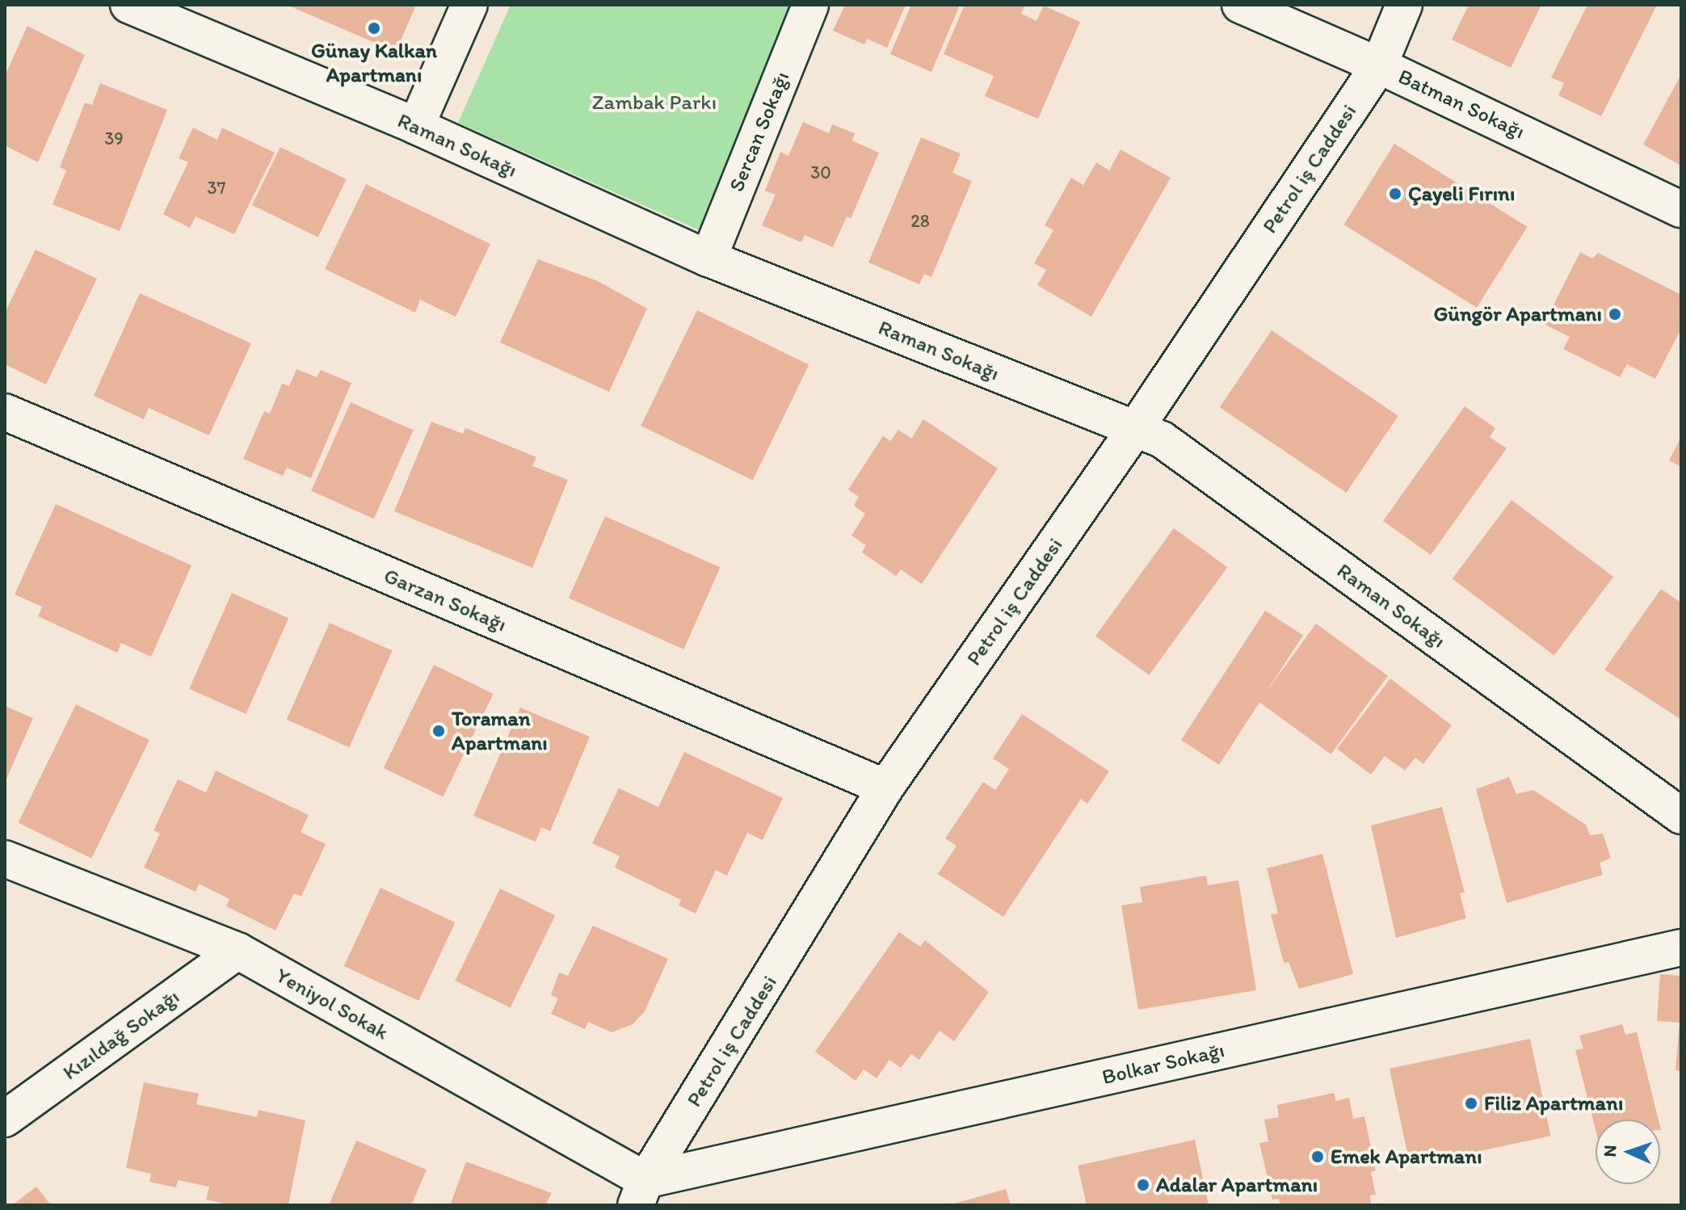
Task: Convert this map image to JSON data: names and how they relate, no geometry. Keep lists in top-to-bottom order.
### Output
{
  "streets": {
    "street": [
      "Batman Sokağı",
      "Sercan Sokağı",
      "Raman Sokağı",
      "Petrol iş Caddesi",
      "Garzan Sokağı",
      "Yeniyol Sokak",
      "Kızıldağ Sokağı",
      "Bolkar Sokağı"
    ]
  },
  "crossings": [
    ["Batman Sokağı", "Petrol iş Caddesi"],
    ["Sercan Sokağı", "Raman Sokağı"],
    ["Raman Sokağı", "Petrol iş Caddesi"],
    ["Petrol iş Caddesi", "Garzan Sokağı"],
    ["Petrol iş Caddesi", "Yeniyol Sokak"],
    ["Petrol iş Caddesi", "Bolkar Sokağı"],
    ["Yeniyol Sokak", "Kızıldağ Sokağı"],
    ["Yeniyol Sokak", "Bolkar Sokağı"]
  ],
  "parks": ["Zambak Parkı"],
  "places": [
    "Günay Kalkan Apartmanı",
    "Çayeli Fırını",
    "Güngör Apartmanı",
    "Toraman Apartmanı",
    "Filiz Apartmanı",
    "Emek Apartmanı",
    "Adalar Apartmanı"
  ],
  "house_numbers": [
    "39",
    "30",
    "37",
    "28"
  ],
  "north": "left"
}
